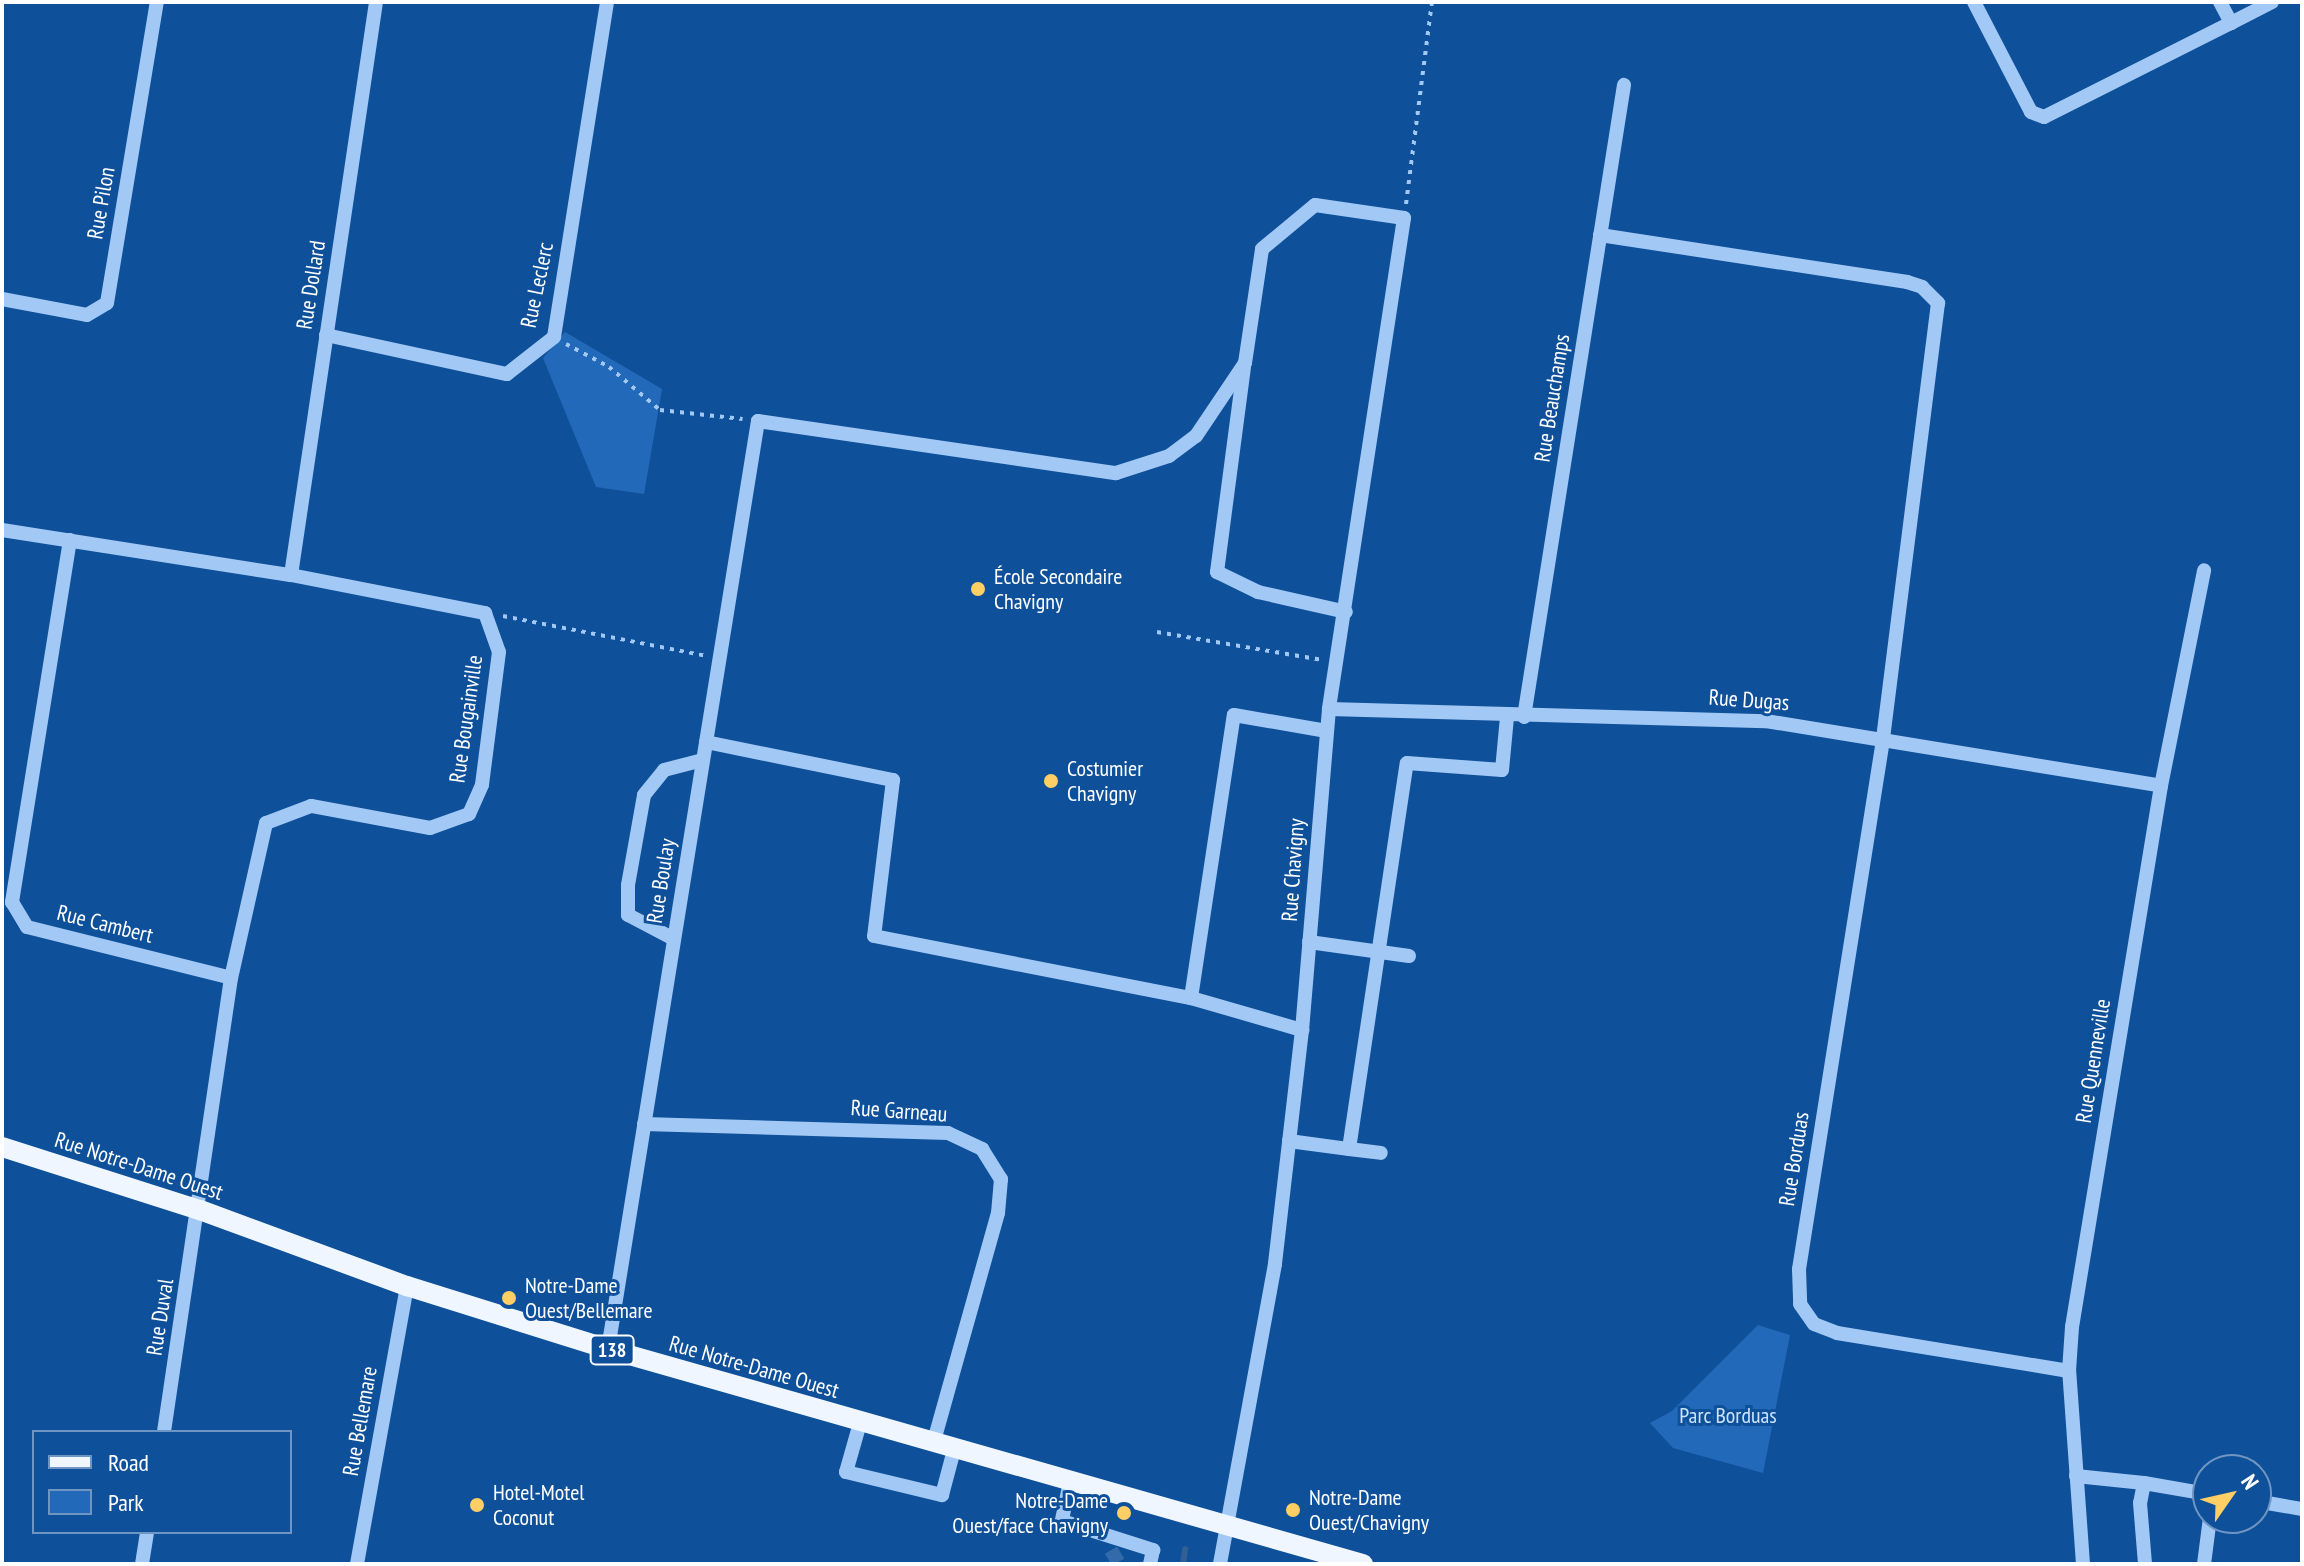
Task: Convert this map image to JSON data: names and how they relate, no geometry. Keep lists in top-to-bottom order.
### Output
{
  "streets": {
    "main road": ["Rue Notre-Dame Ouest", "138"],
    "street": [
      "Rue Pilon",
      "Rue Dollard",
      "Rue Leclerc",
      "Rue Beauchamps",
      "Rue Dugas",
      "Rue Bougainville",
      "Rue Chavigny",
      "Rue Boulay",
      "Rue Cambert",
      "Rue Quenneville",
      "Rue Garneau",
      "Rue Borduas",
      "Rue Duval",
      "Rue Bellemare"
    ]
  },
  "crossings": [
    ["Rue Dollard", "Rue Leclerc"],
    ["Rue Beauchamps", "Rue Dugas"],
    ["Rue Beauchamps", "Rue Borduas"],
    ["Rue Dugas", "Rue Chavigny"],
    ["Rue Dugas", "Rue Quenneville"],
    ["Rue Dugas", "Rue Borduas"],
    ["Rue Bougainville", "Rue Cambert"],
    ["Rue Bougainville", "Rue Notre-Dame Ouest"],
    ["Rue Bougainville", "Rue Duval"],
    ["Rue Chavigny", "Rue Notre-Dame Ouest"],
    ["Rue Boulay", "Rue Garneau"],
    ["Rue Boulay", "Rue Notre-Dame Ouest"],
    ["Rue Quenneville", "Rue Borduas"],
    ["Rue Garneau", "Rue Notre-Dame Ouest"],
    ["Rue Notre-Dame Ouest", "Rue Duval"],
    ["Rue Notre-Dame Ouest", "Rue Bellemare"]
  ],
  "parks": ["Parc Borduas"],
  "places": [
    "École Secondaire Chavigny",
    "Costumier Chavigny",
    "Notre-Dame Ouest/Bellemare",
    "Hotel-Motel Coconut",
    "Notre-Dame Ouest/Chavigny",
    "Notre-Dame Ouest/face Chavigny"
  ],
  "legend": ["Road", "Park"],
  "north": "top right"
}
